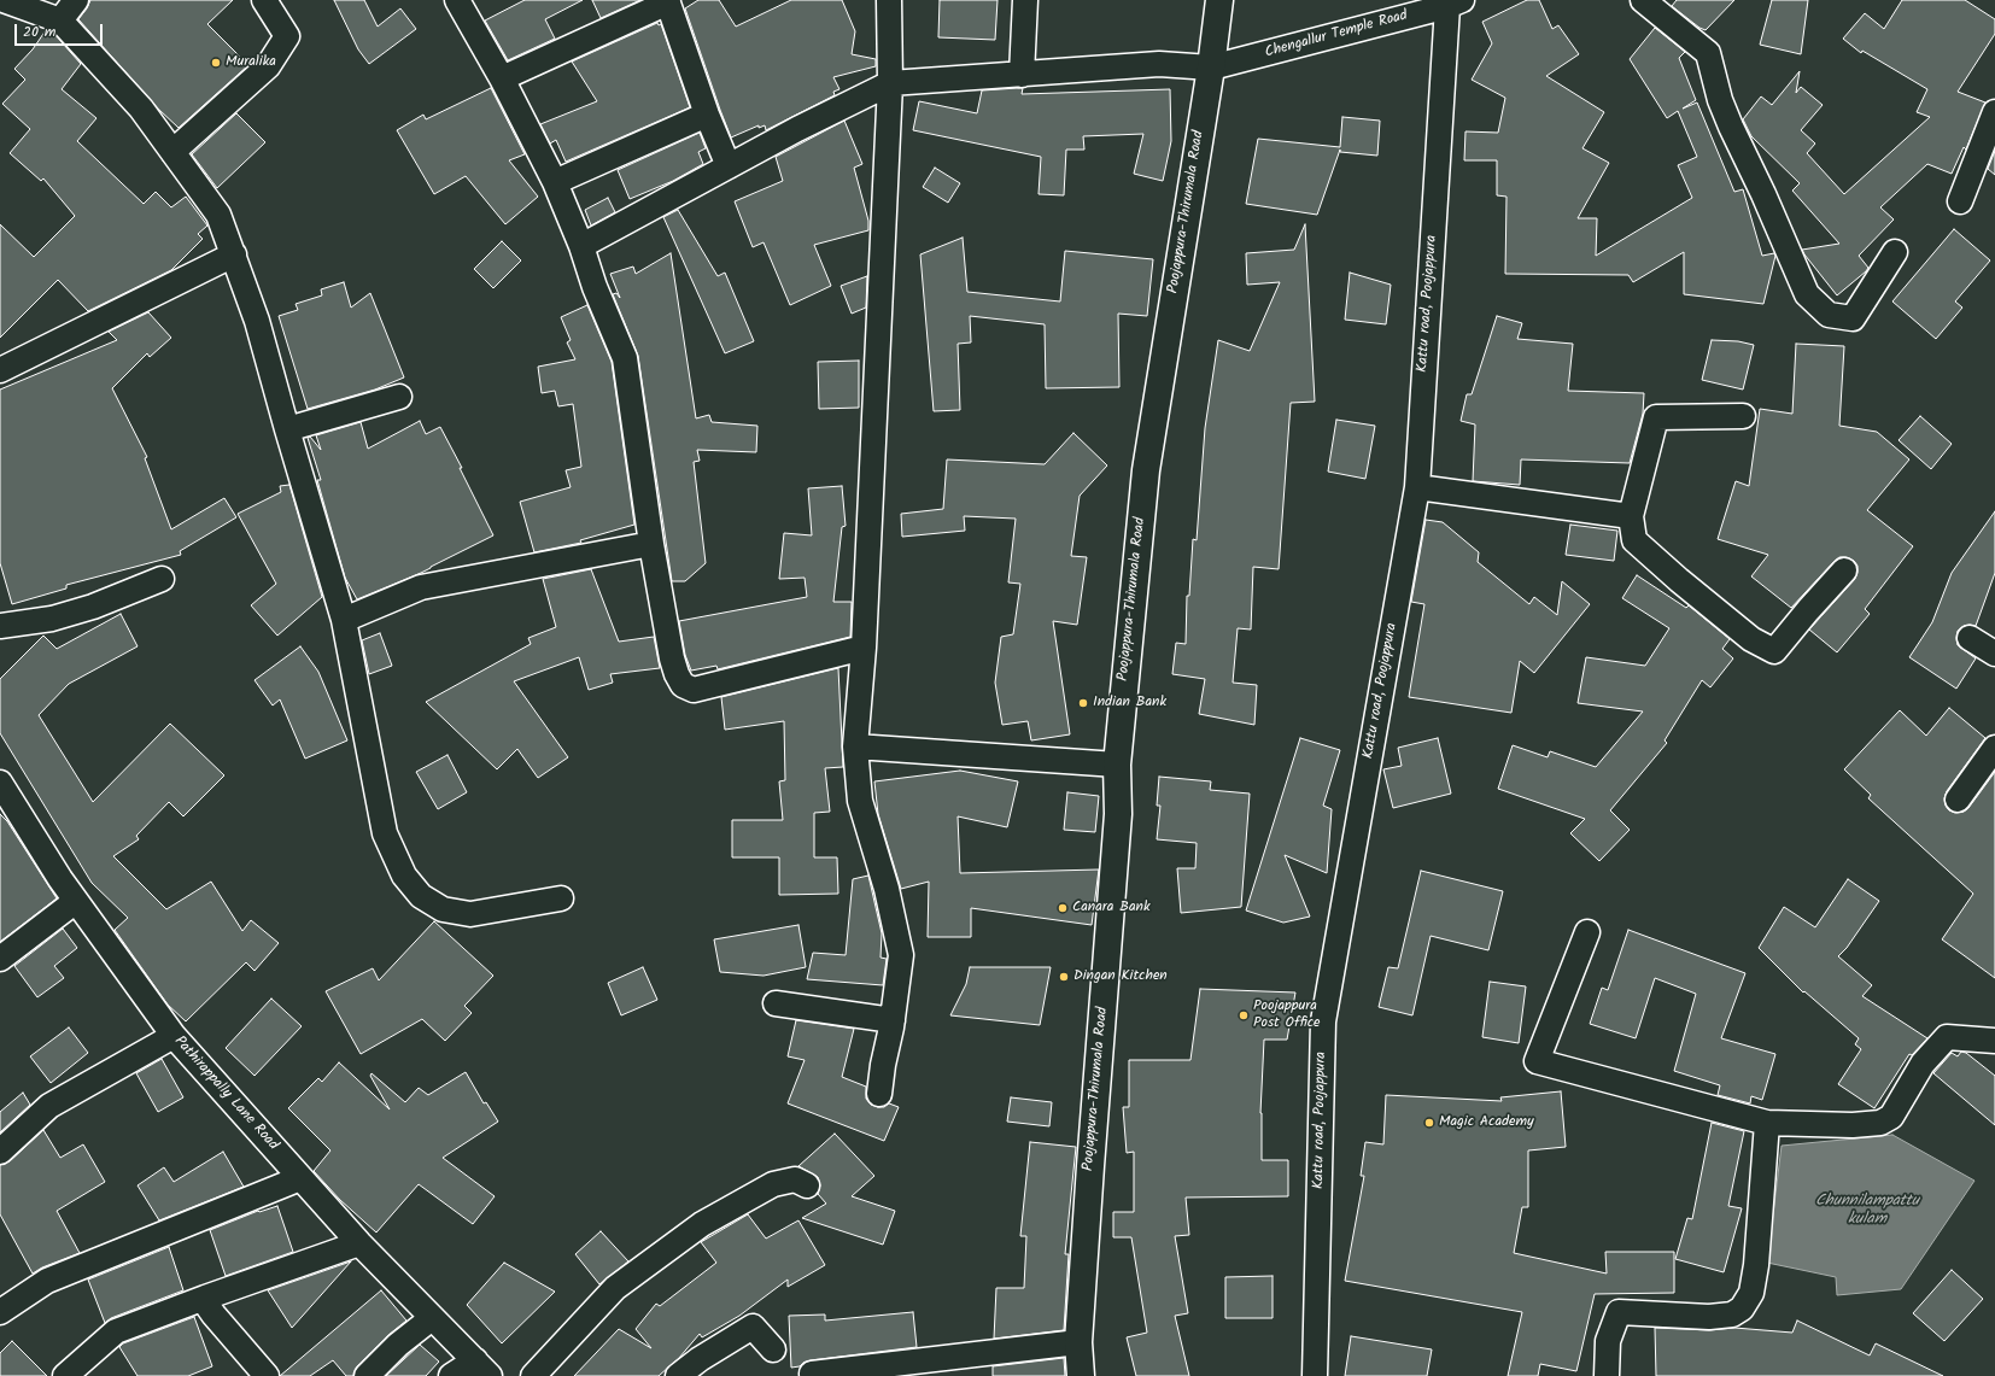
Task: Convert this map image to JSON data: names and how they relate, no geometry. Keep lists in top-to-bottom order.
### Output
{
  "streets": {
    "main road": ["Poojappura-Thirumala Road"],
    "street": ["Chengallur Temple Road", "Kattu road, Poojappura", "Pathirappally Lane Road"]
  },
  "crossings": [
    ["Chengallur Temple Road", "Poojappura-Thirumala Road"],
    ["Chengallur Temple Road", "Kattu road, Poojappura"]
  ],
  "water": ["Chunnilampattu kulam"],
  "places": [
    "Muralika",
    "Indian Bank",
    "Canara Bank",
    "Dingan Kitchen",
    "Poojappura Post Office",
    "Magic Academy"
  ],
  "scale_bar": "20 m"
}
